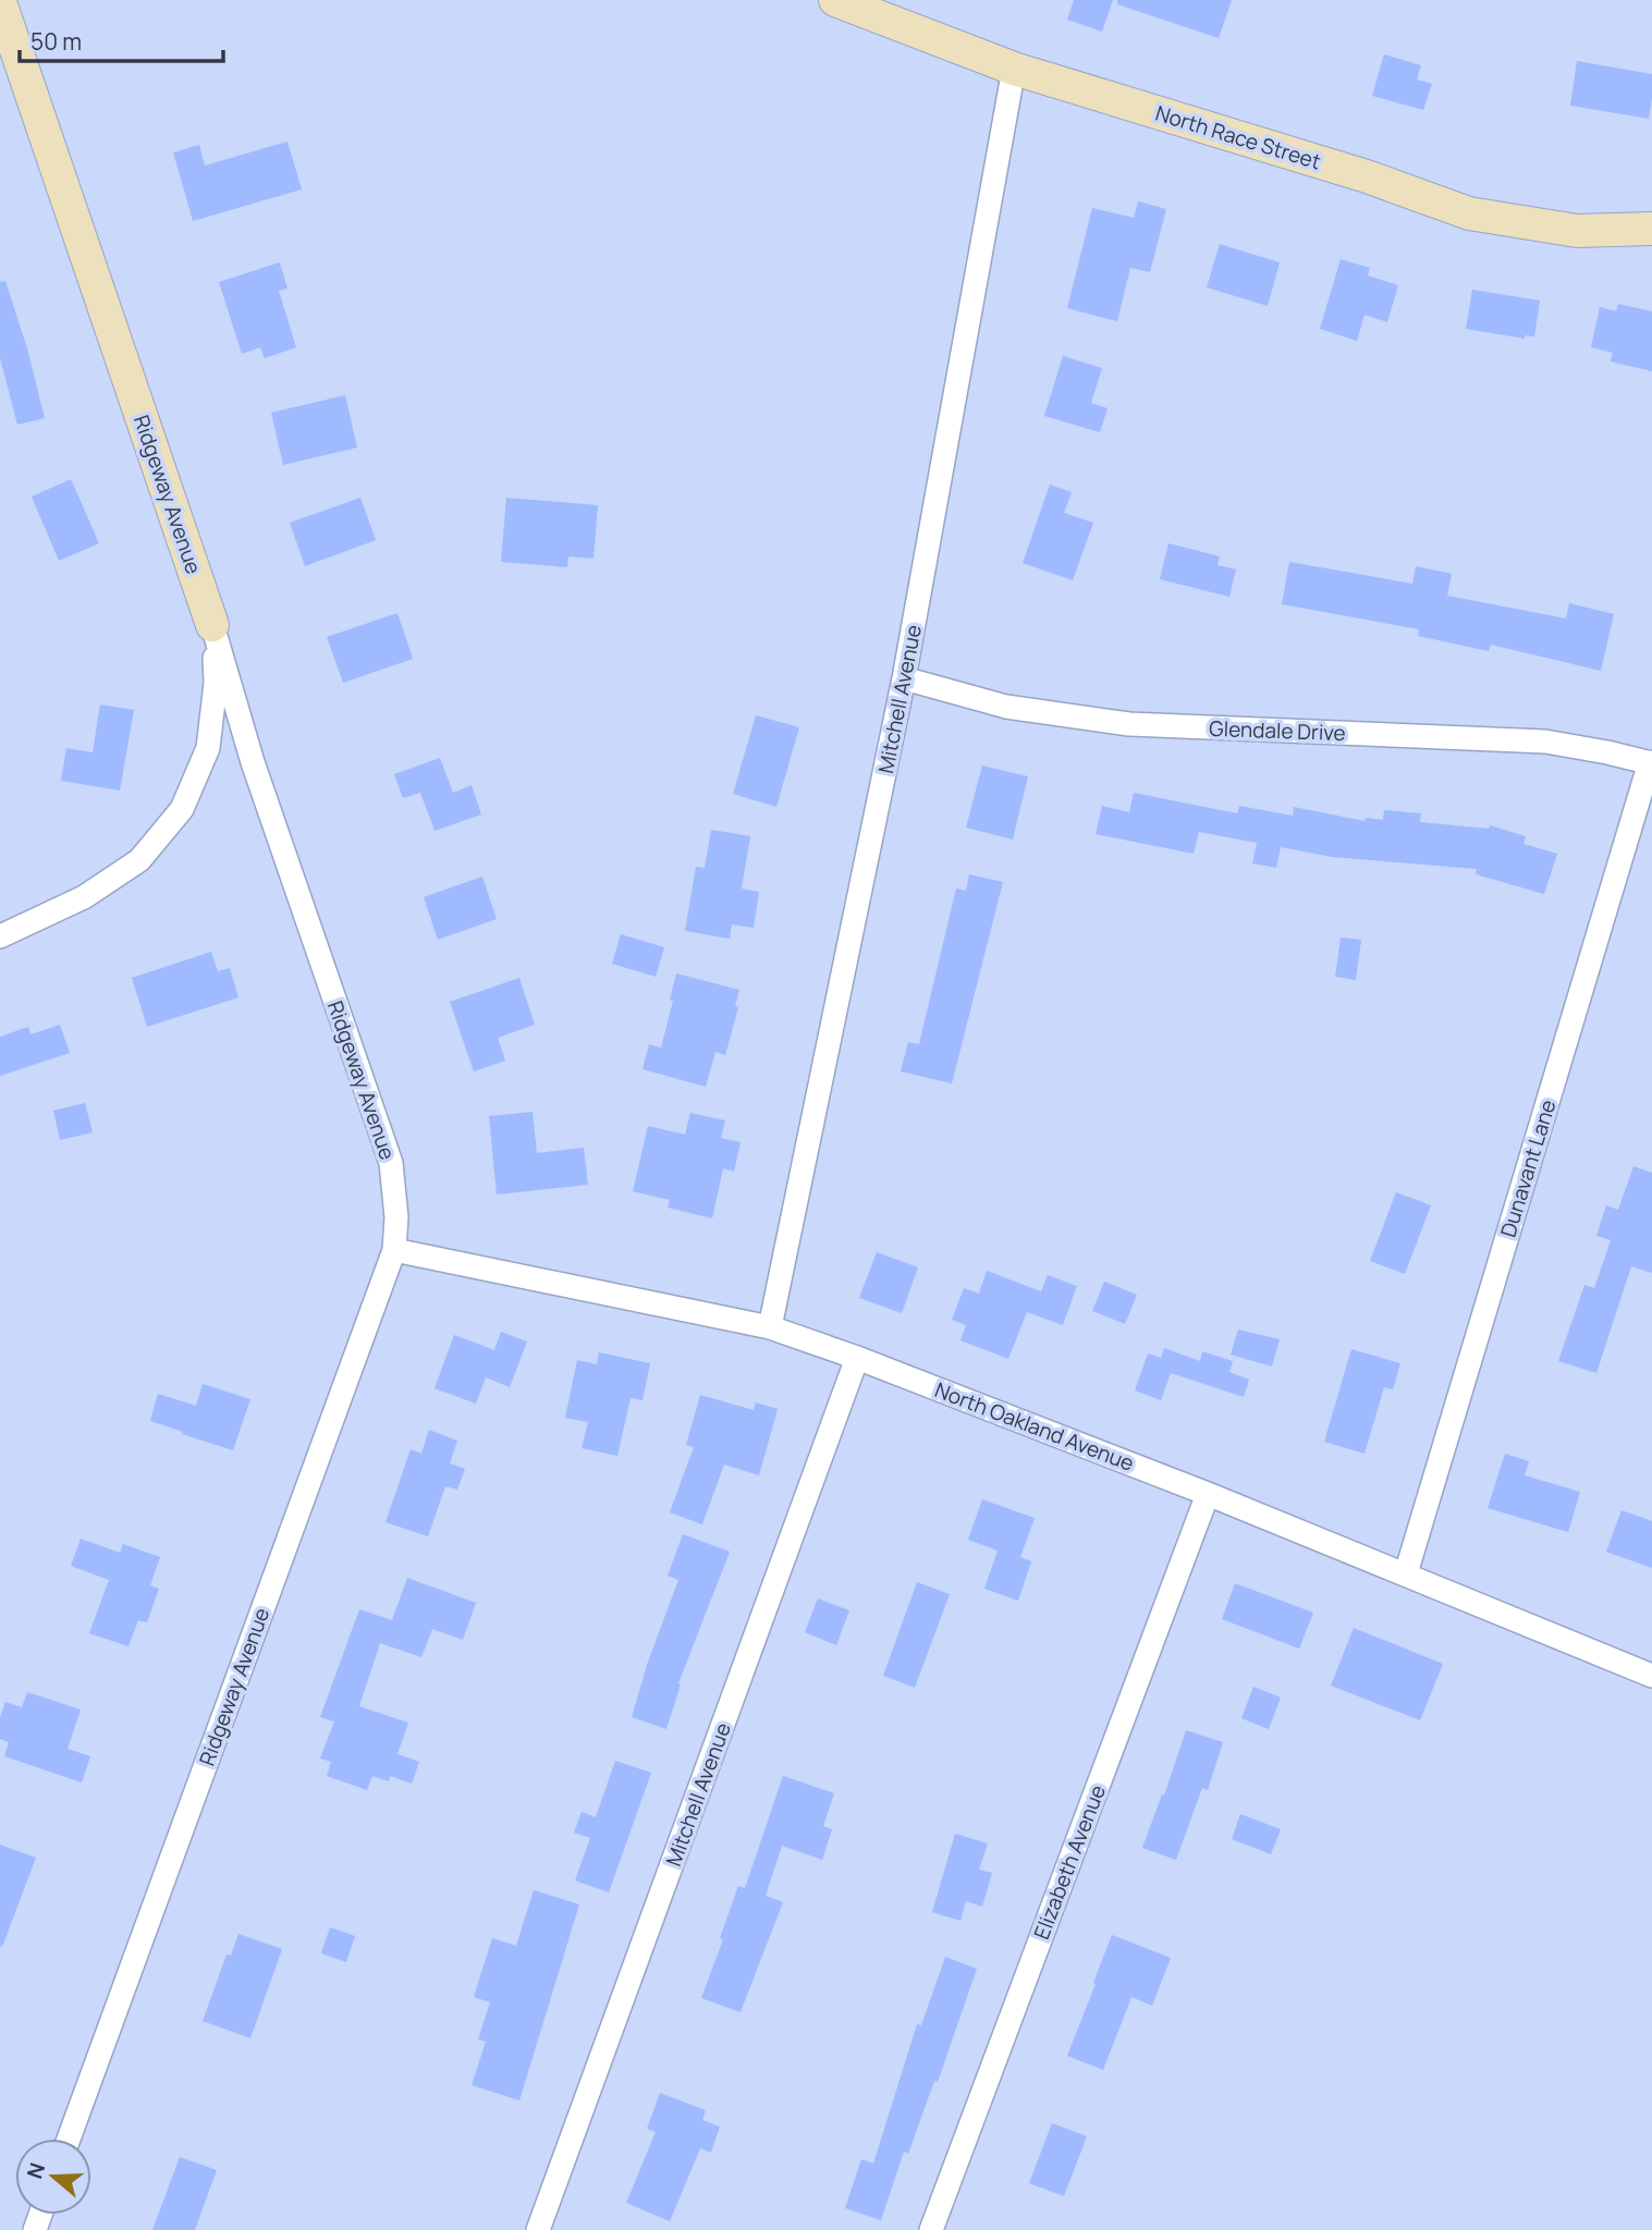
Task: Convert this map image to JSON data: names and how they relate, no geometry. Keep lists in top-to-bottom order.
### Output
{
  "streets": {
    "street": [
      "North Race Street",
      "Ridgeway Avenue",
      "Mitchell Avenue",
      "Glendale Drive",
      "Dunavant Lane",
      "North Oakland Avenue",
      "Elizabeth Avenue"
    ]
  },
  "crossings": [
    ["North Race Street", "Mitchell Avenue"],
    ["Ridgeway Avenue", "North Oakland Avenue"],
    ["Mitchell Avenue", "Glendale Drive"],
    ["Mitchell Avenue", "North Oakland Avenue"],
    ["Glendale Drive", "Dunavant Lane"],
    ["Dunavant Lane", "North Oakland Avenue"],
    ["North Oakland Avenue", "Elizabeth Avenue"]
  ],
  "scale_bar": "50 m",
  "north": "left"
}
